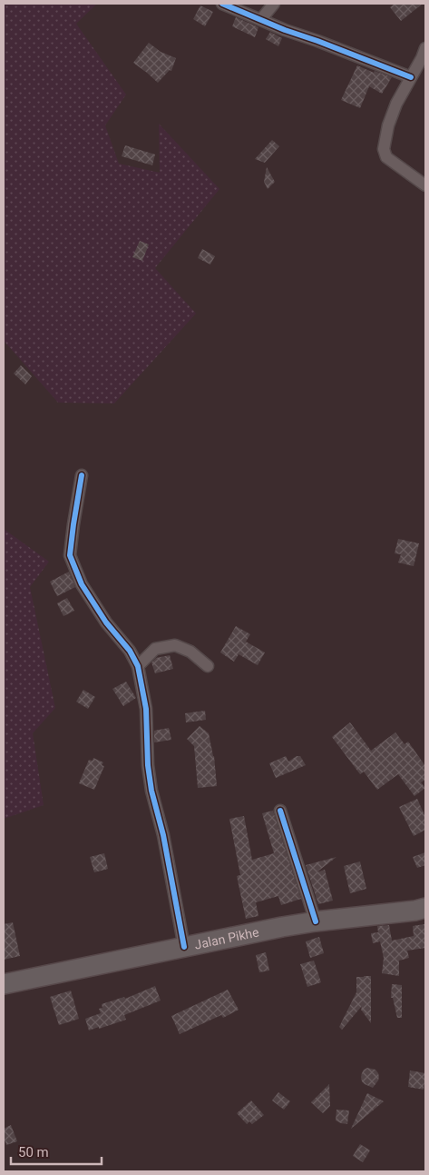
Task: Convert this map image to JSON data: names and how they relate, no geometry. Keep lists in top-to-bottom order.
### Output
{
  "streets": {
    "highway": ["Jalan Pikhe"]
  },
  "scale_bar": "50 m"
}
